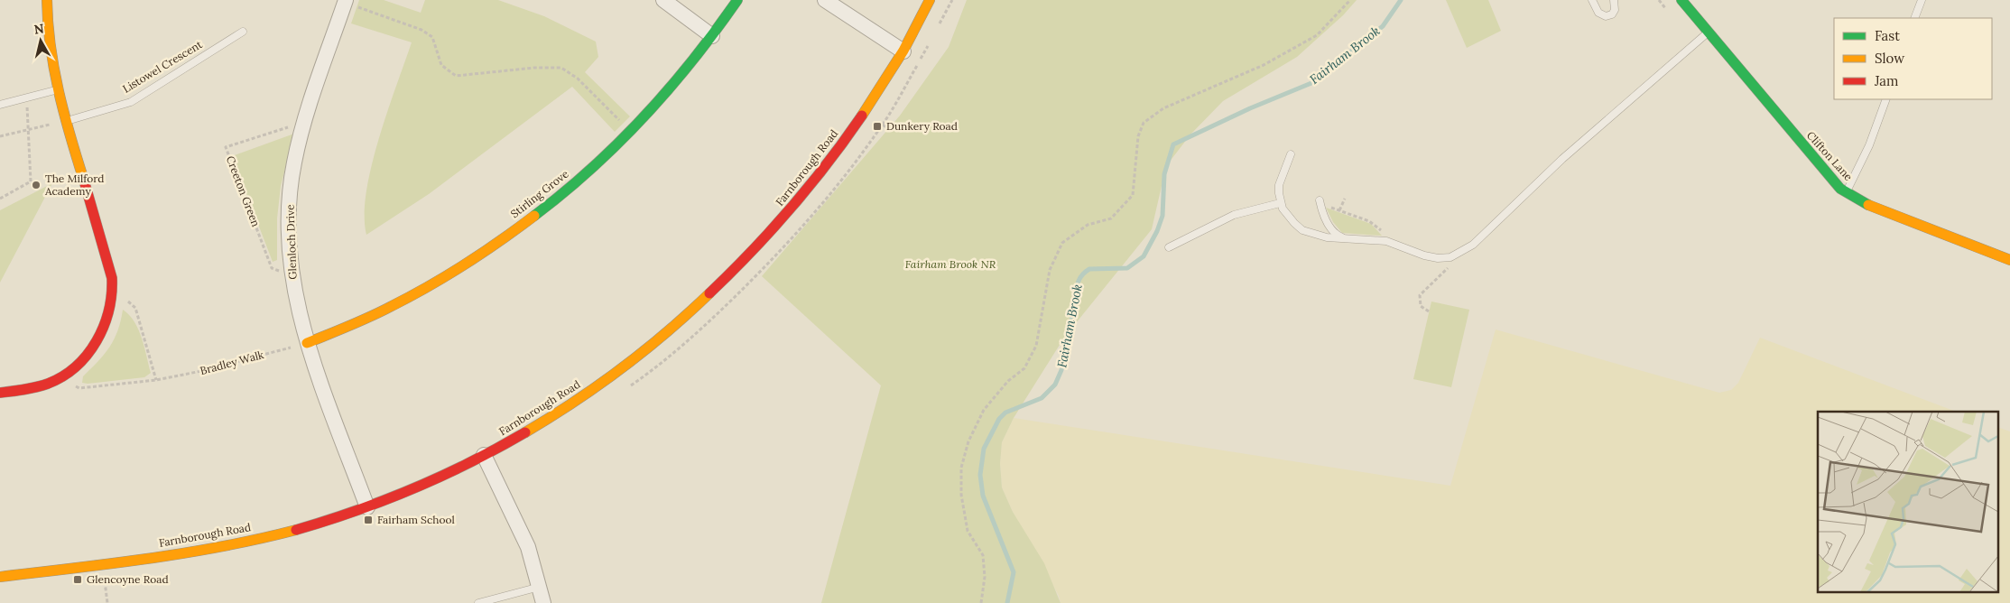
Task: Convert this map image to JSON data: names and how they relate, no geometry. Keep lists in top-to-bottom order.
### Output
{
  "streets": {
    "street": [
      "Clifton Lane",
      "Farnborough Road",
      "Stirling Grove",
      "Glenloch Drive"
    ],
    "lane": ["Listowel Crescent"],
    "path": ["Creeton Green", "Bradley Walk"]
  },
  "crossings": [
    ["Farnborough Road", "Glenloch Drive"],
    ["Creeton Green", "Glenloch Drive"],
    ["Stirling Grove", "Glenloch Drive"],
    ["Stirling Grove", "Bradley Walk"],
    ["Glenloch Drive", "Bradley Walk"]
  ],
  "water": ["Fairham Brook"],
  "parks": ["Fairham Brook NR"],
  "places": {
    "transit": ["Dunkery Road", "Fairham School", "Glencoyne Road"],
    "other": ["The Milford Academy"]
  },
  "legend": ["Fast", "Slow", "Jam"],
  "north": "top"
}
